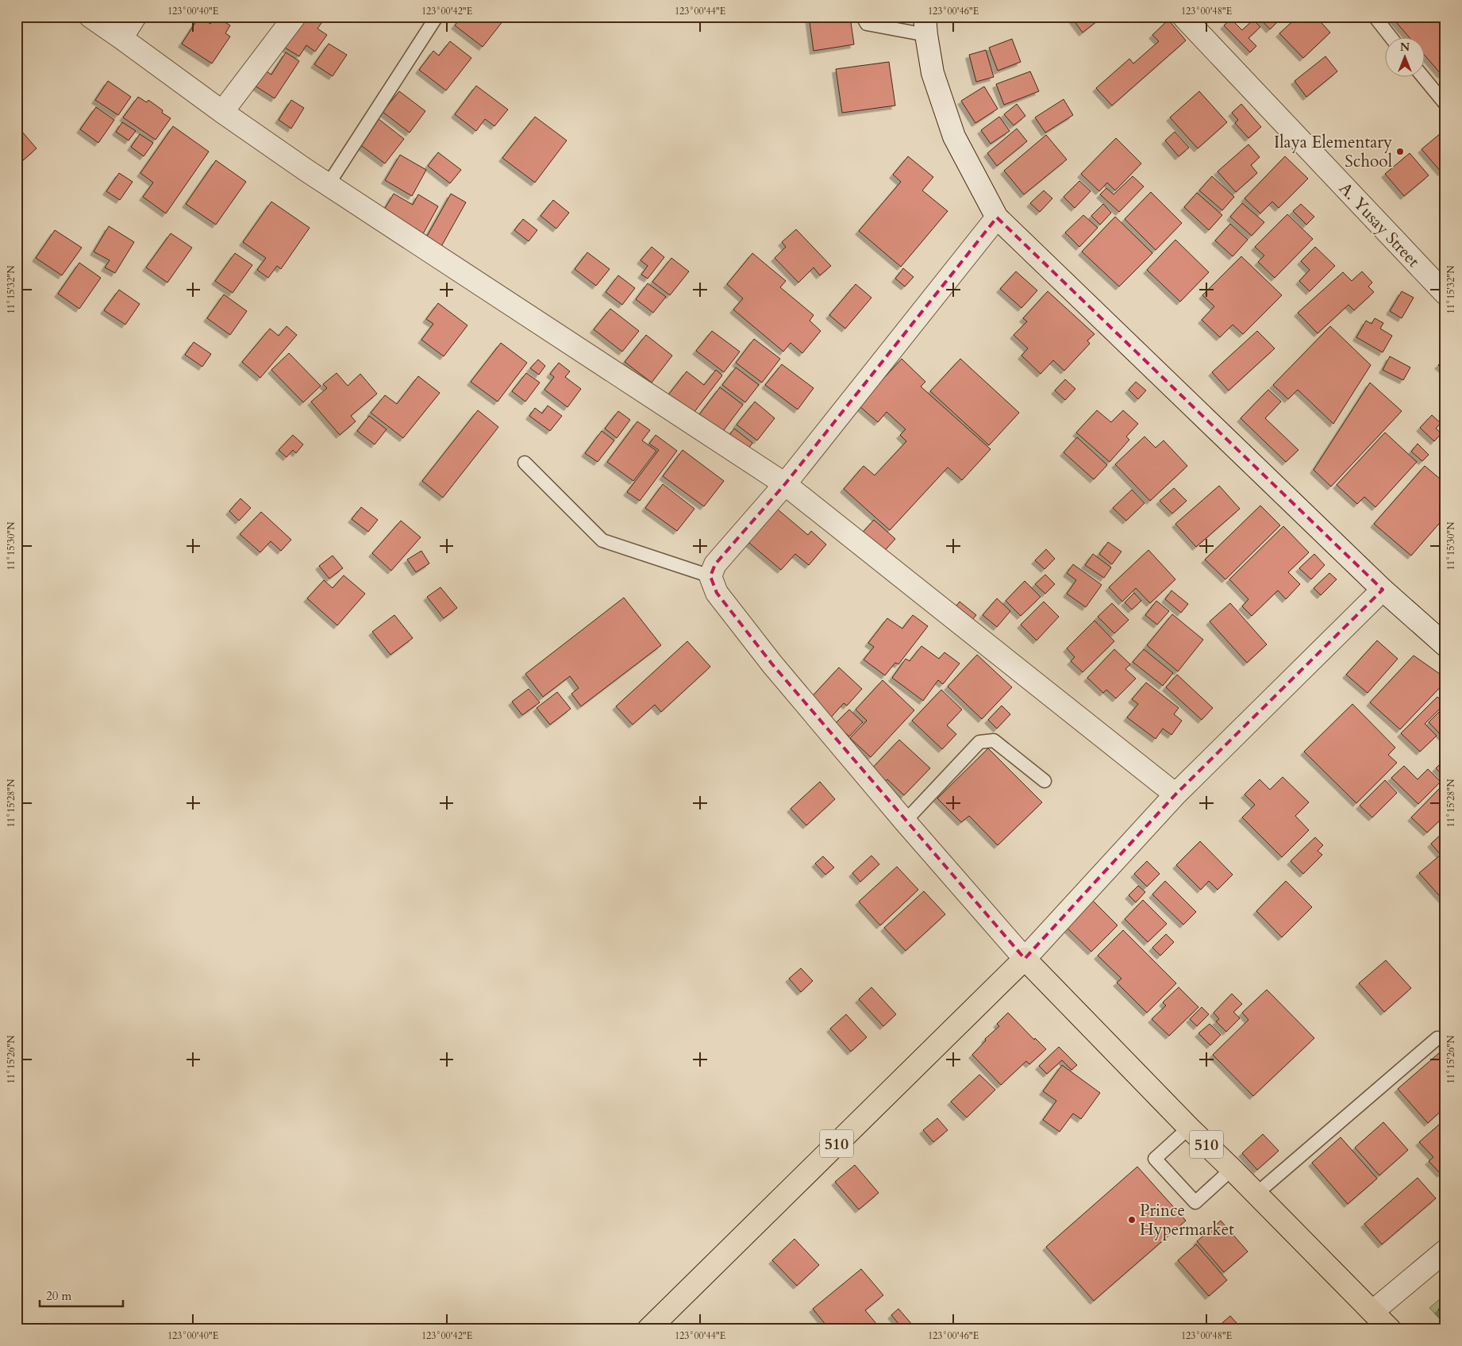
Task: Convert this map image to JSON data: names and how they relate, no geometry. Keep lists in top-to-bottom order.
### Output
{
  "streets": {
    "main road": ["510"],
    "street": ["A. Yusay Street"]
  },
  "places": ["Ilaya Elementary School", "Prince Hypermarket"],
  "scale_bar": "20 m",
  "north": "top",
  "coordinates": [
    "123°00'40\"E",
    "123°00'42\"E",
    "123°00'44\"E",
    "123°00'46\"E",
    "123°00'48\"E",
    "11°15'32\"N",
    "11°15'30\"N",
    "11°15'28\"N",
    "11°15'26\"N"
  ]
}
